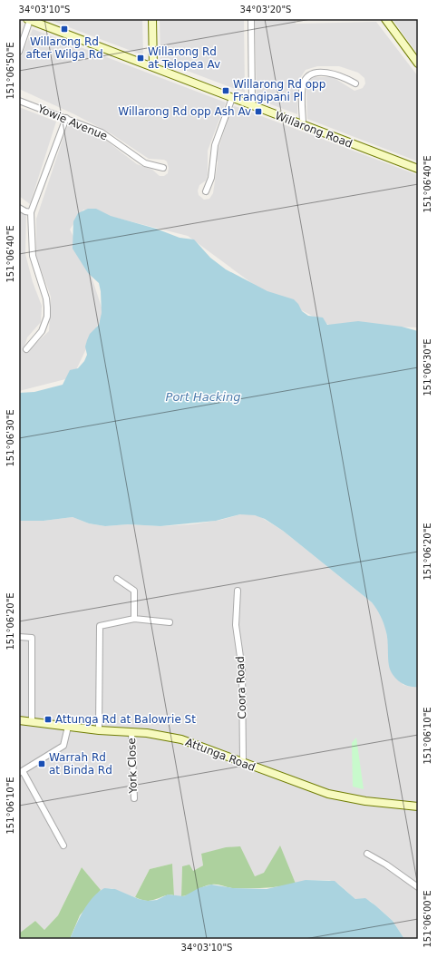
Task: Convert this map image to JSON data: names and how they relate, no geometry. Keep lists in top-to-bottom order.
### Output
{
  "streets": {
    "street": [
      "Yowie Avenue",
      "Willarong Road",
      "Coora Road",
      "Attunga Road",
      "York Close"
    ]
  },
  "crossings": [
    ["Coora Road", "Attunga Road"],
    ["Attunga Road", "York Close"]
  ],
  "water": ["Port Hacking"],
  "places": {
    "transit": [
      "Willarong Rd after Wilga Rd",
      "Willarong Rd at Telopea Av",
      "Willarong Rd opp Frangipani Pl",
      "Willarong Rd opp Ash Av",
      "Attunga Rd at Balowrie St",
      "Warrah Rd at Binda Rd"
    ]
  },
  "coordinates": [
    "34°03'10\"S",
    "34°03'20\"S",
    "151°06'50\"E",
    "151°06'40\"E",
    "151°06'30\"E",
    "151°06'20\"E",
    "151°06'10\"E",
    "151°06'00\"E"
  ]
}
